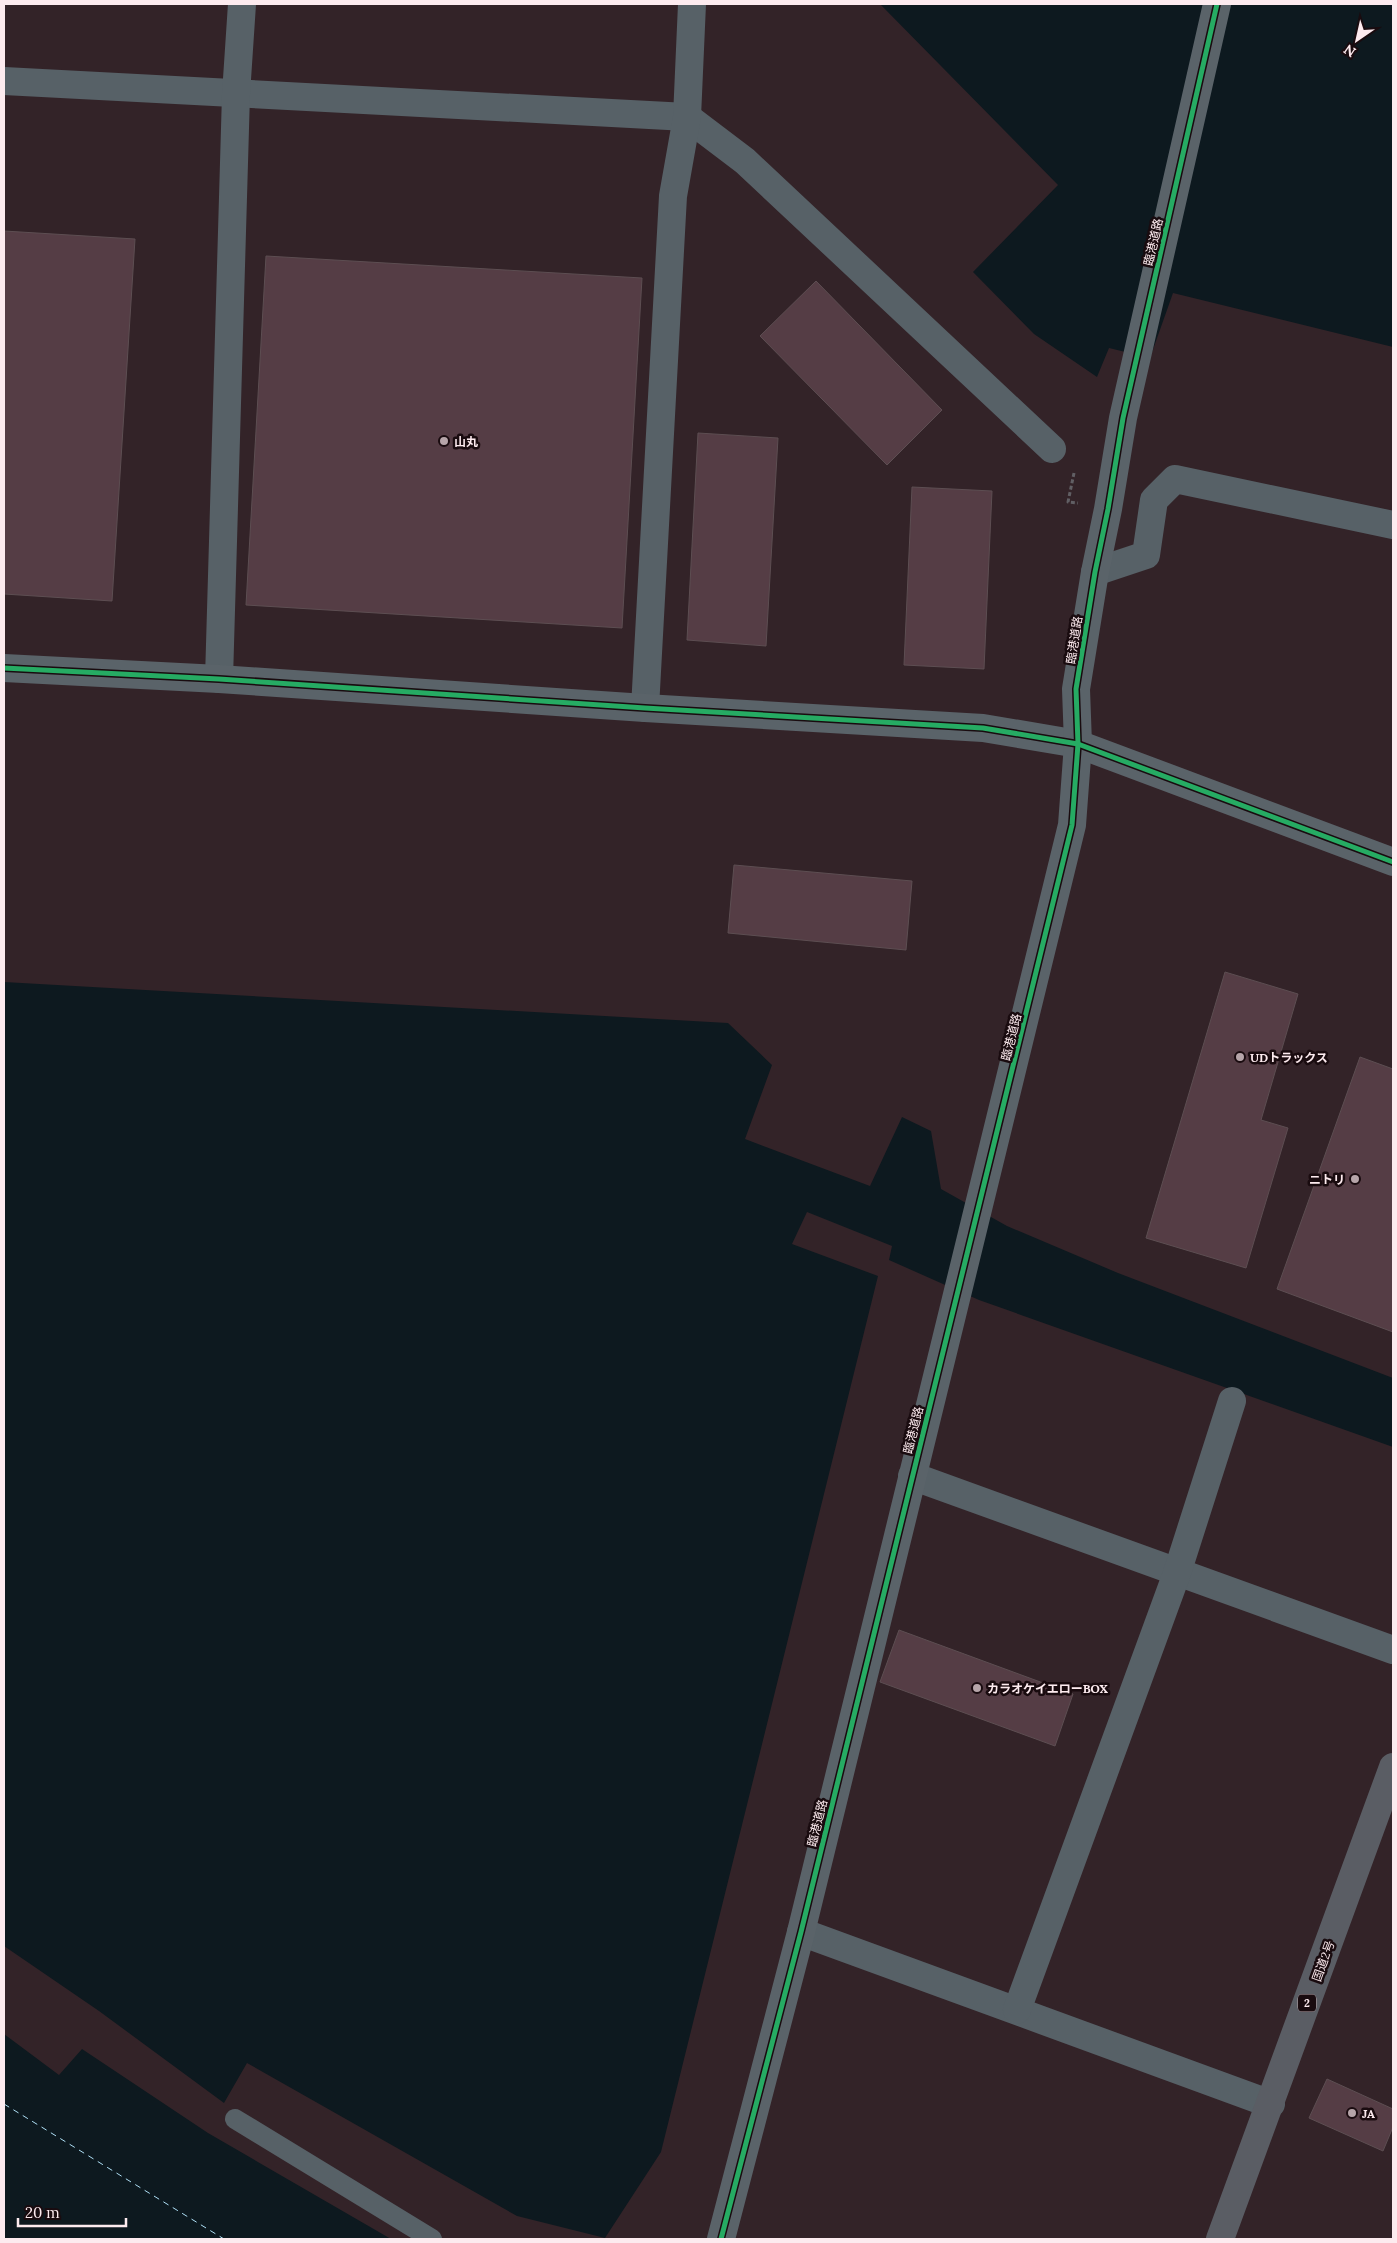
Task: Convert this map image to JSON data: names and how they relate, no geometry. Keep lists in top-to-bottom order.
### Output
{
  "streets": {
    "highway": ["国道2号", "2"],
    "street": ["臨港道路"]
  },
  "places": [
    "山丸",
    "UDトラックス",
    "ニトリ",
    "カラオケイエローBOX",
    "JA"
  ],
  "scale_bar": "20 m",
  "north": "bottom left"
}
